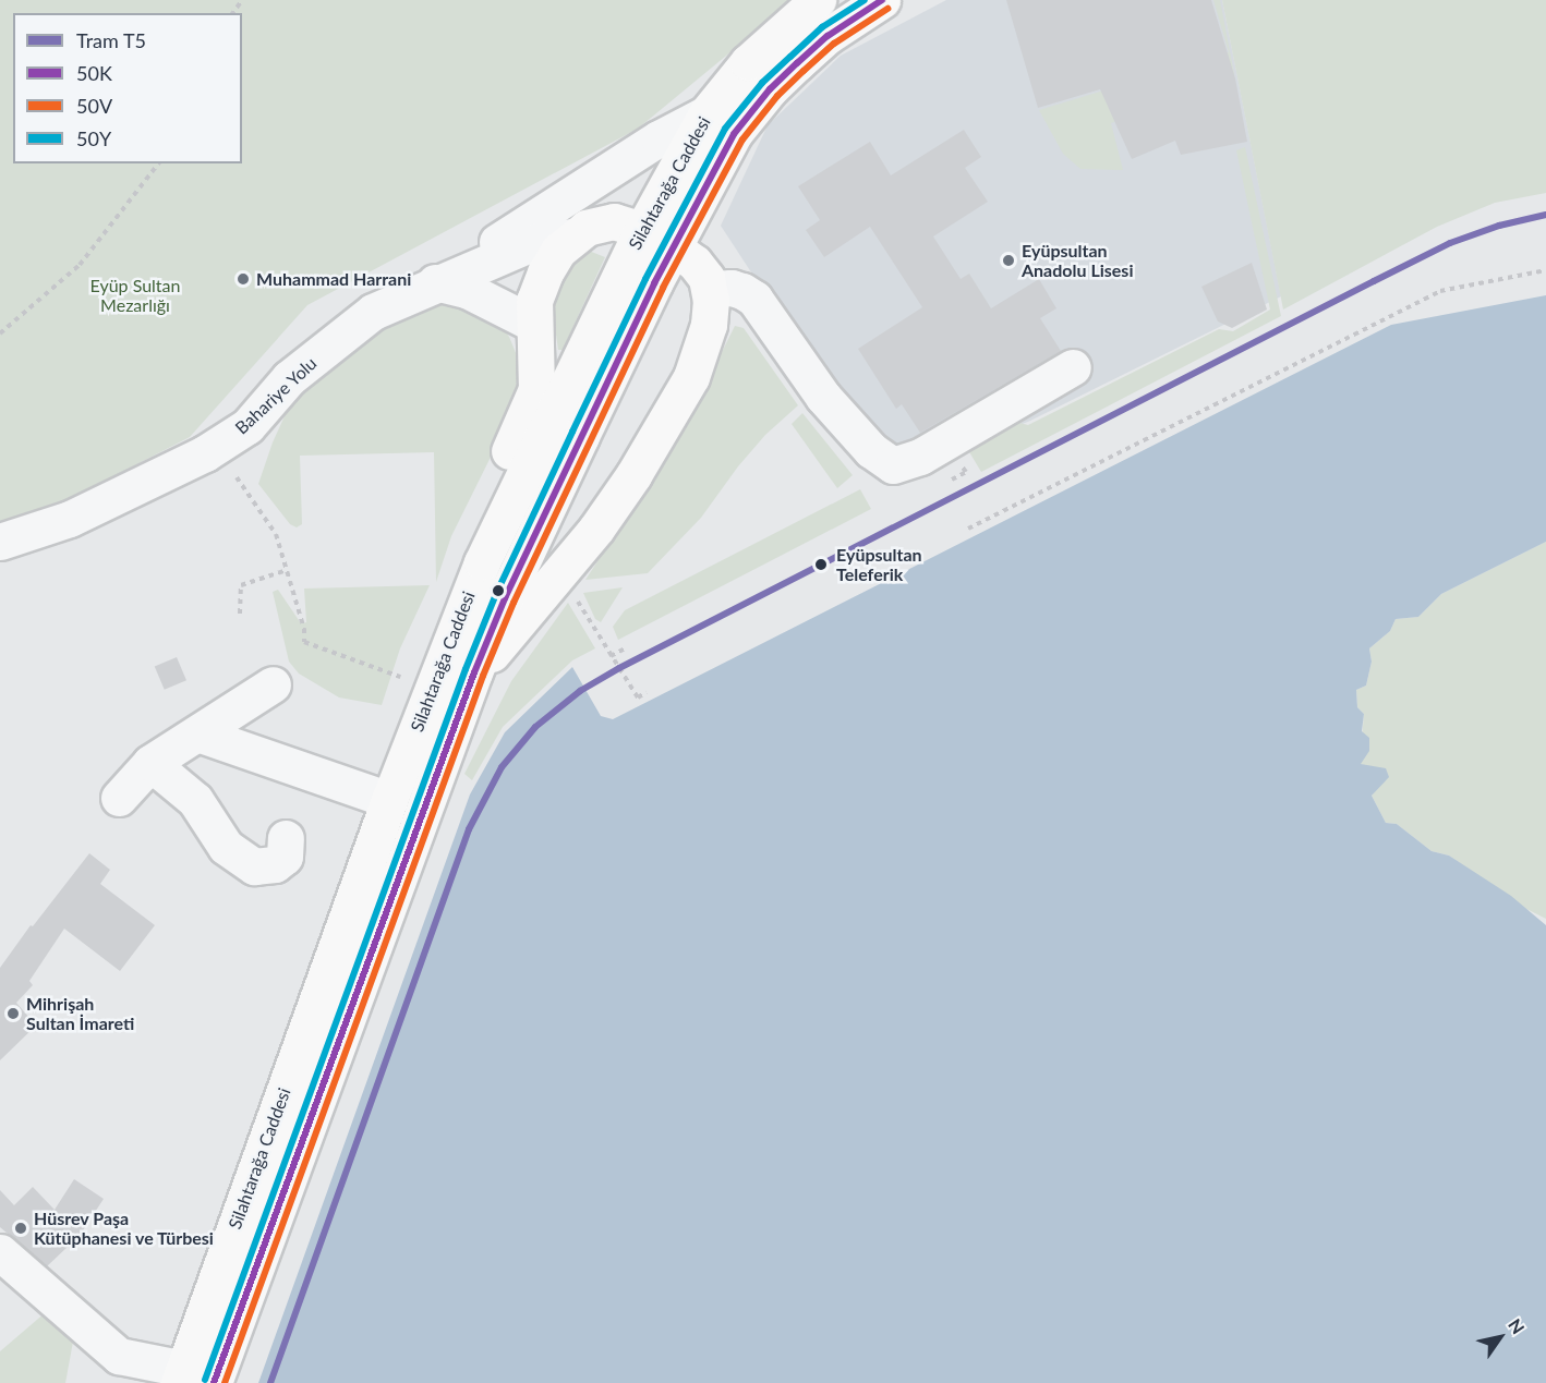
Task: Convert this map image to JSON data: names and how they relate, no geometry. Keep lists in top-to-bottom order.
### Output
{
  "streets": {
    "main road": ["Silahtarağa Caddesi"],
    "street": ["Bahariye Yolu"]
  },
  "parks": ["Eyüp Sultan Mezarlığı"],
  "places": [
    "Eyüpsultan Anadolu Lisesi",
    "Muhammad Harrani",
    "Eyüpsultan Teleferik",
    "Mihrişah Sultan İmareti",
    "Hüsrev Paşa Kütüphanesi ve Türbesi"
  ],
  "lines": [
    "transit line 50K",
    "transit line 50Y",
    "transit line 50V",
    "tram line T5"
  ],
  "legend": [
    "Tram T5",
    "50K",
    "50V",
    "50Y"
  ],
  "north": "top right"
}
